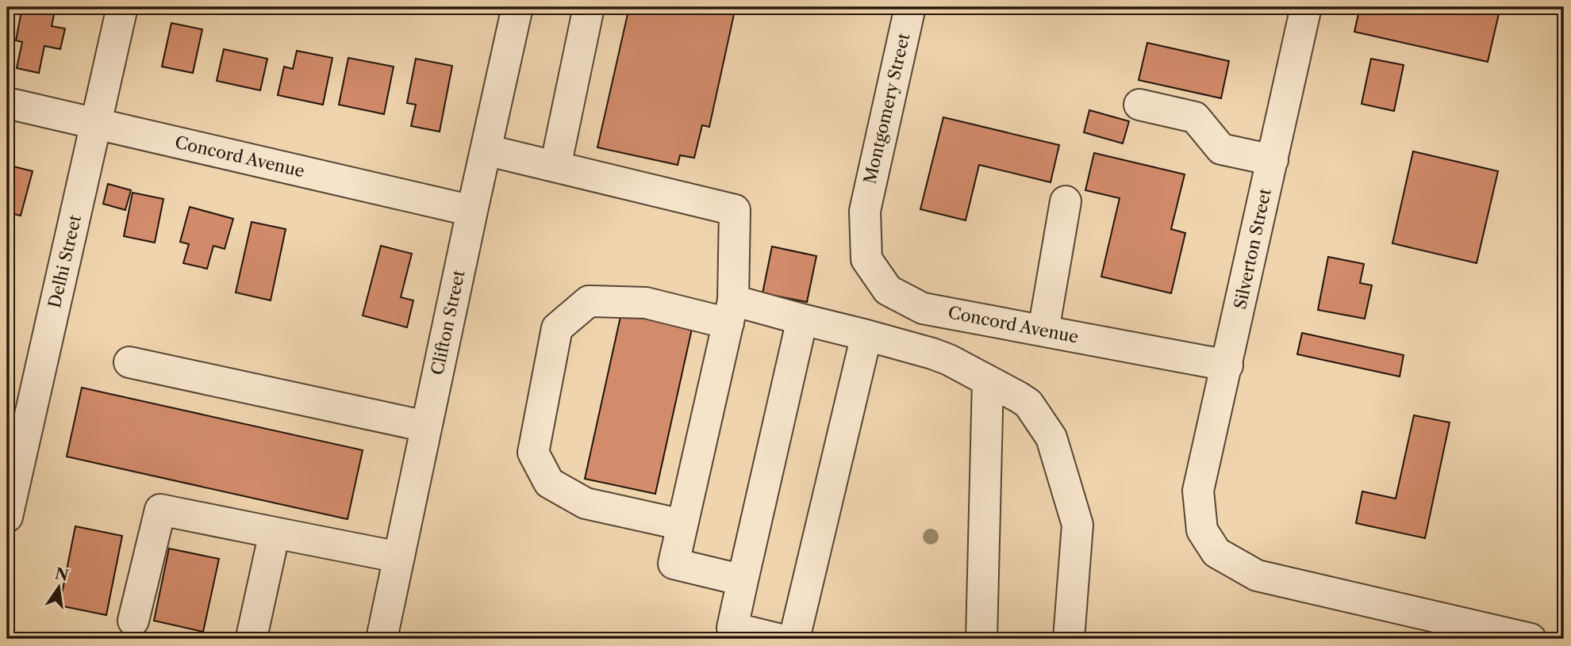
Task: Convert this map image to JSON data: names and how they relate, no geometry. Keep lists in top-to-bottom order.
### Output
{
  "streets": {
    "street": [
      "Montgomery Street",
      "Concord Avenue",
      "Silverton Street",
      "Delhi Street",
      "Clifton Street"
    ]
  },
  "crossings": [
    ["Montgomery Street", "Concord Avenue"],
    ["Concord Avenue", "Silverton Street"],
    ["Concord Avenue", "Delhi Street"],
    ["Concord Avenue", "Clifton Street"]
  ],
  "north": "top"
}
